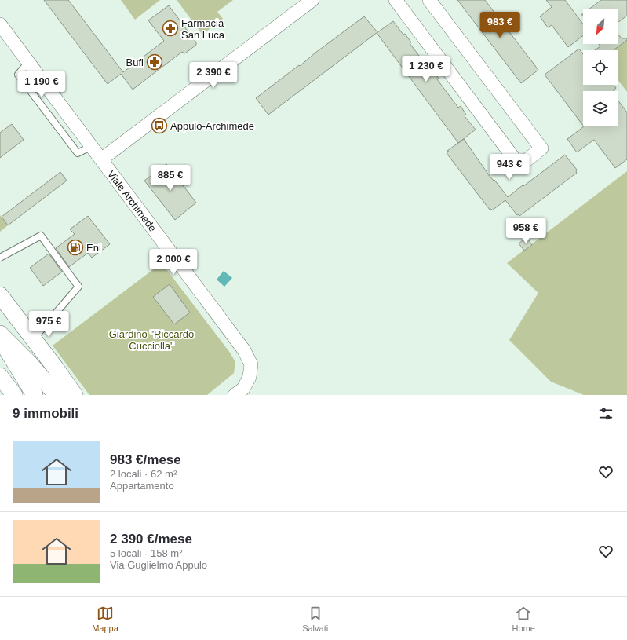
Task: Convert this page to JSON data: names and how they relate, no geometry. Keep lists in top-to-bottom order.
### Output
{
  "streets": {
    "street": ["Viale Archimede"]
  },
  "parks": ["Giardino \"Riccardo Cucciolla\""],
  "places": {
    "pharmacy": ["Farmacia San Luca", "Bufi"],
    "bus stop": ["Appulo-Archimede"],
    "fuel station": ["Eni"]
  },
  "north": "bottom left",
  "page": {
    "price": [
      "983 €",
      "1 230 €",
      "2 390 €",
      "1 190 €",
      "943 €",
      "885 €",
      "958 €",
      "2 000 €",
      "975 €"
    ],
    "heading": "9 immobili",
    "list": [
      {
        "name": "983 €/mese",
        "note": "2 locali · 62 m² · Appartamento"
      },
      {
        "name": "2 390 €/mese",
        "note": "5 locali · 158 m² · Via Guglielmo Appulo"
      }
    ],
    "tabs": ["Mappa", "Salvati", "Home"]
  }
}
